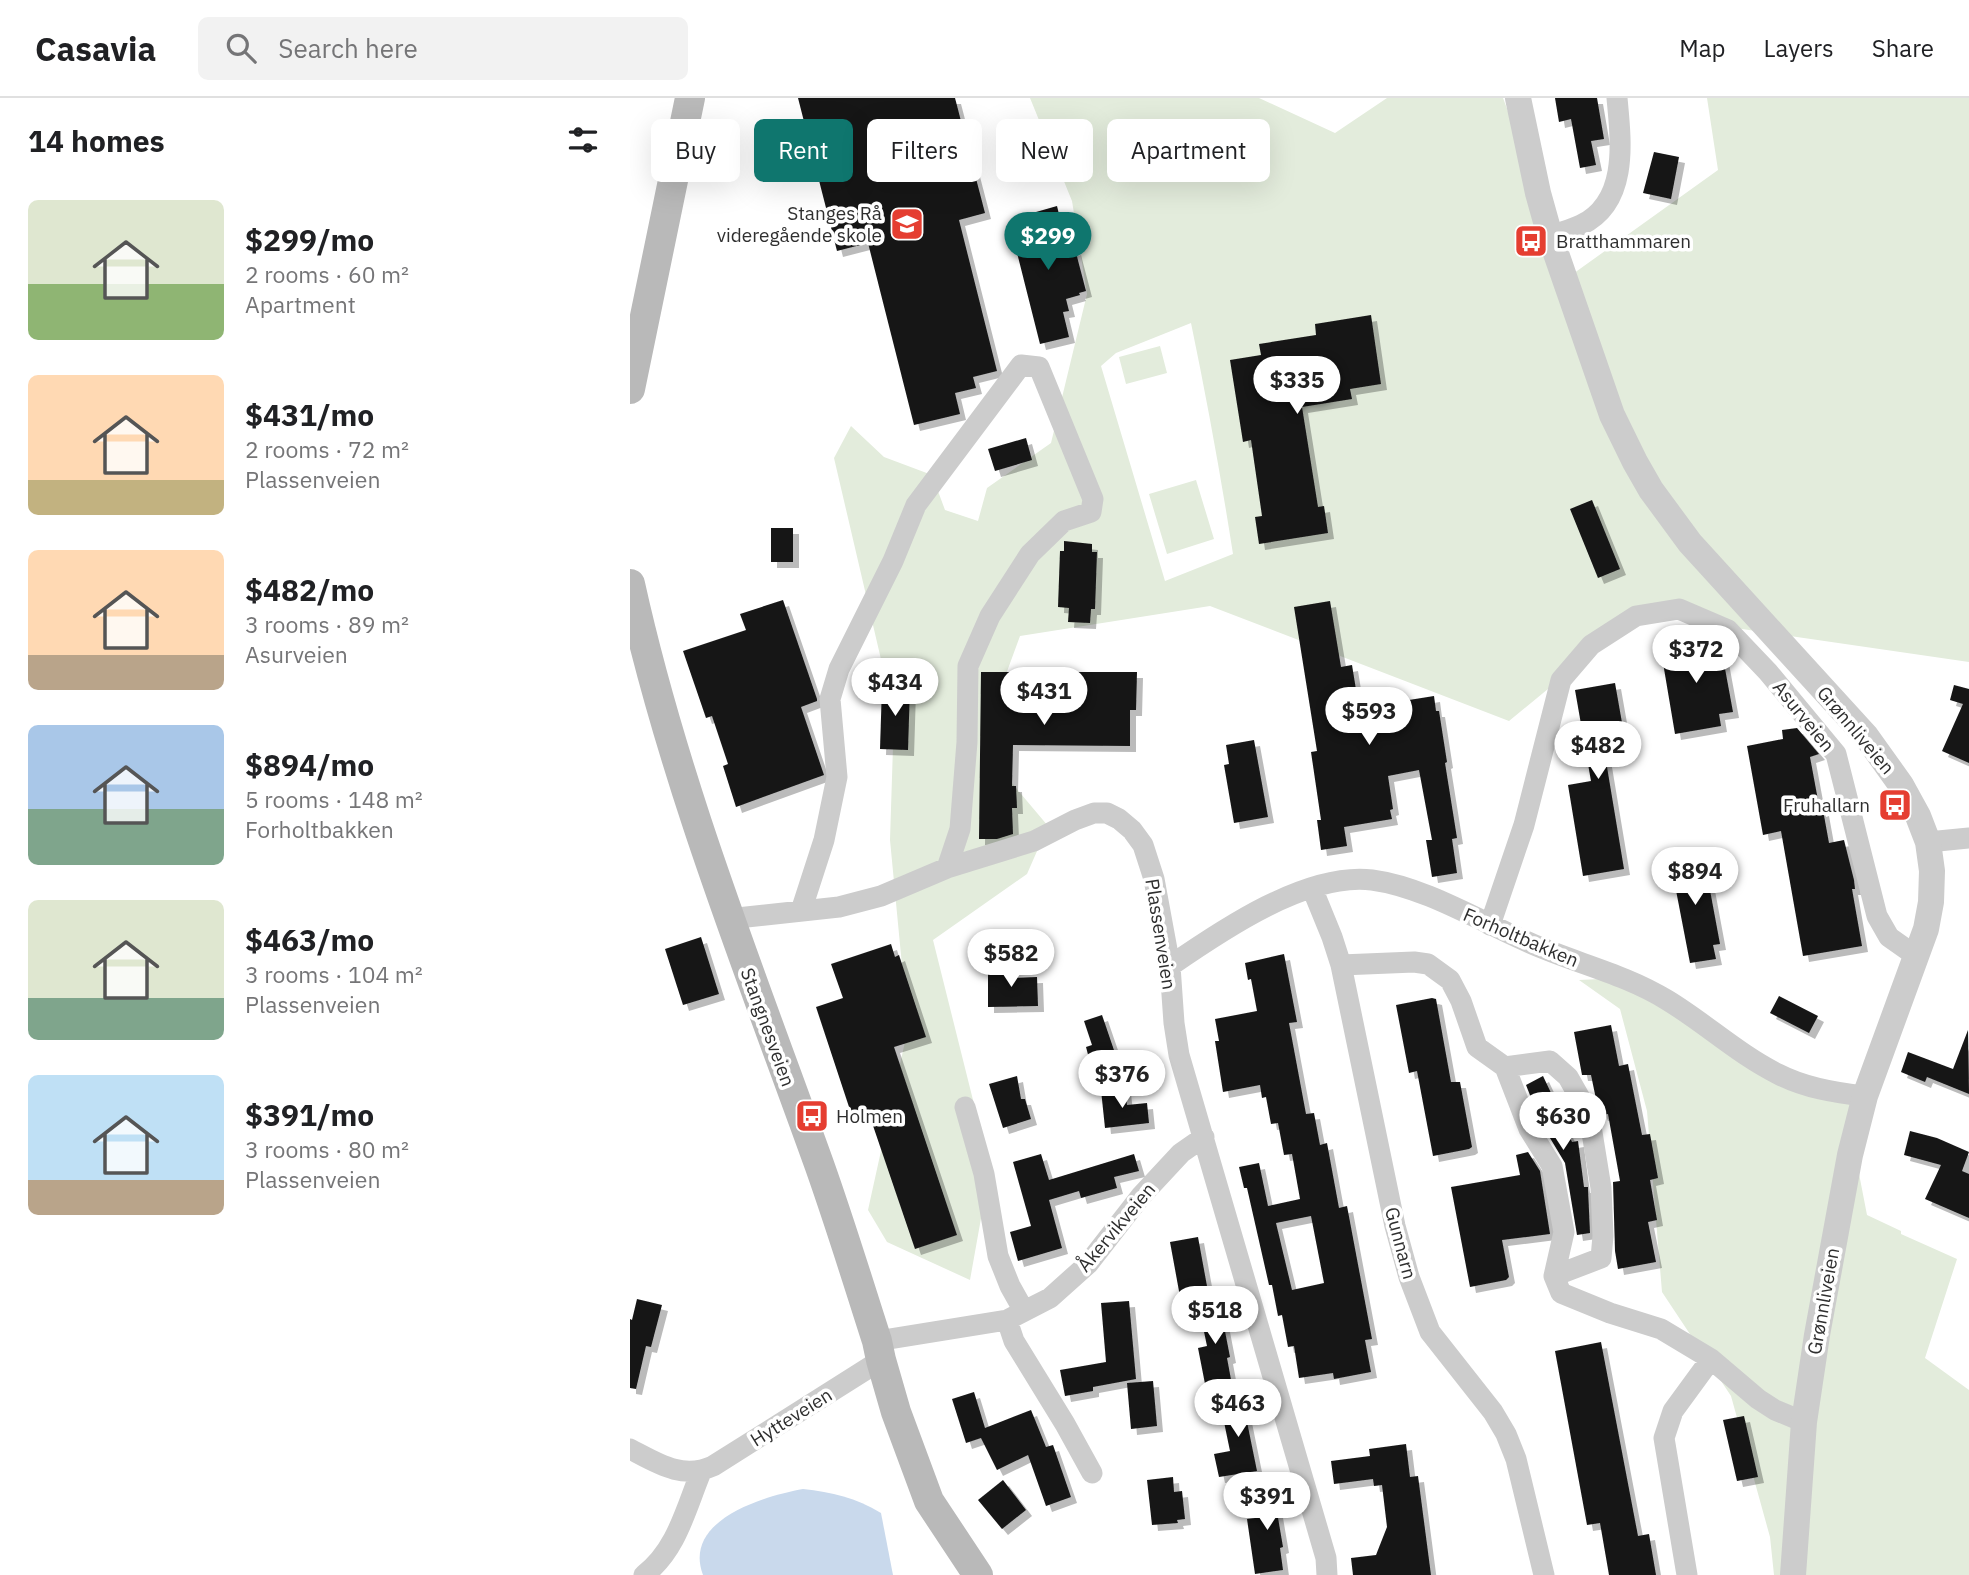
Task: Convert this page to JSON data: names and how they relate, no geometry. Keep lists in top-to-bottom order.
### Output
{
  "streets": {
    "main road": ["Stangnesveien"],
    "street": [
      "Asurveien",
      "Grønnliveien",
      "Plassenveien",
      "Forholtbakken",
      "Åkervikveien",
      "Gunnarn",
      "Hytteveien"
    ]
  },
  "crossings": [
    ["Asurveien", "Grønnliveien"],
    ["Asurveien", "Forholtbakken"],
    ["Grønnliveien", "Forholtbakken"],
    ["Plassenveien", "Forholtbakken"],
    ["Plassenveien", "Stangnesveien"],
    ["Plassenveien", "Åkervikveien"],
    ["Forholtbakken", "Gunnarn"],
    ["Stangnesveien", "Åkervikveien"],
    ["Stangnesveien", "Hytteveien"],
    ["Åkervikveien", "Hytteveien"]
  ],
  "places": {
    "school or university": ["Stanges Rå videregående skole"],
    "bus stop": ["Bratthammaren", "Fruhallarn", "Holmen"]
  },
  "page": {
    "header": "Casavia",
    "search": "Search here",
    "nav": ["Map", "Layers", "Share"],
    "heading": "14 homes",
    "chip": [
      "Buy",
      "Rent",
      "Filters",
      "New",
      "Apartment"
    ],
    "list": [
      {
        "name": "$299/mo",
        "note": "2 rooms · 60 m² · Apartment"
      },
      {
        "name": "$431/mo",
        "note": "2 rooms · 72 m² · Plassenveien"
      },
      {
        "name": "$482/mo",
        "note": "3 rooms · 89 m² · Asurveien"
      },
      {
        "name": "$894/mo",
        "note": "5 rooms · 148 m² · Forholtbakken"
      },
      {
        "name": "$463/mo",
        "note": "3 rooms · 104 m² · Plassenveien"
      },
      {
        "name": "$391/mo",
        "note": "3 rooms · 80 m² · Plassenveien"
      }
    ],
    "price": [
      "$299",
      "$335",
      "$372",
      "$434",
      "$431",
      "$593",
      "$482",
      "$894",
      "$582",
      "$376",
      "$630",
      "$518",
      "$463",
      "$391"
    ]
  }
}
